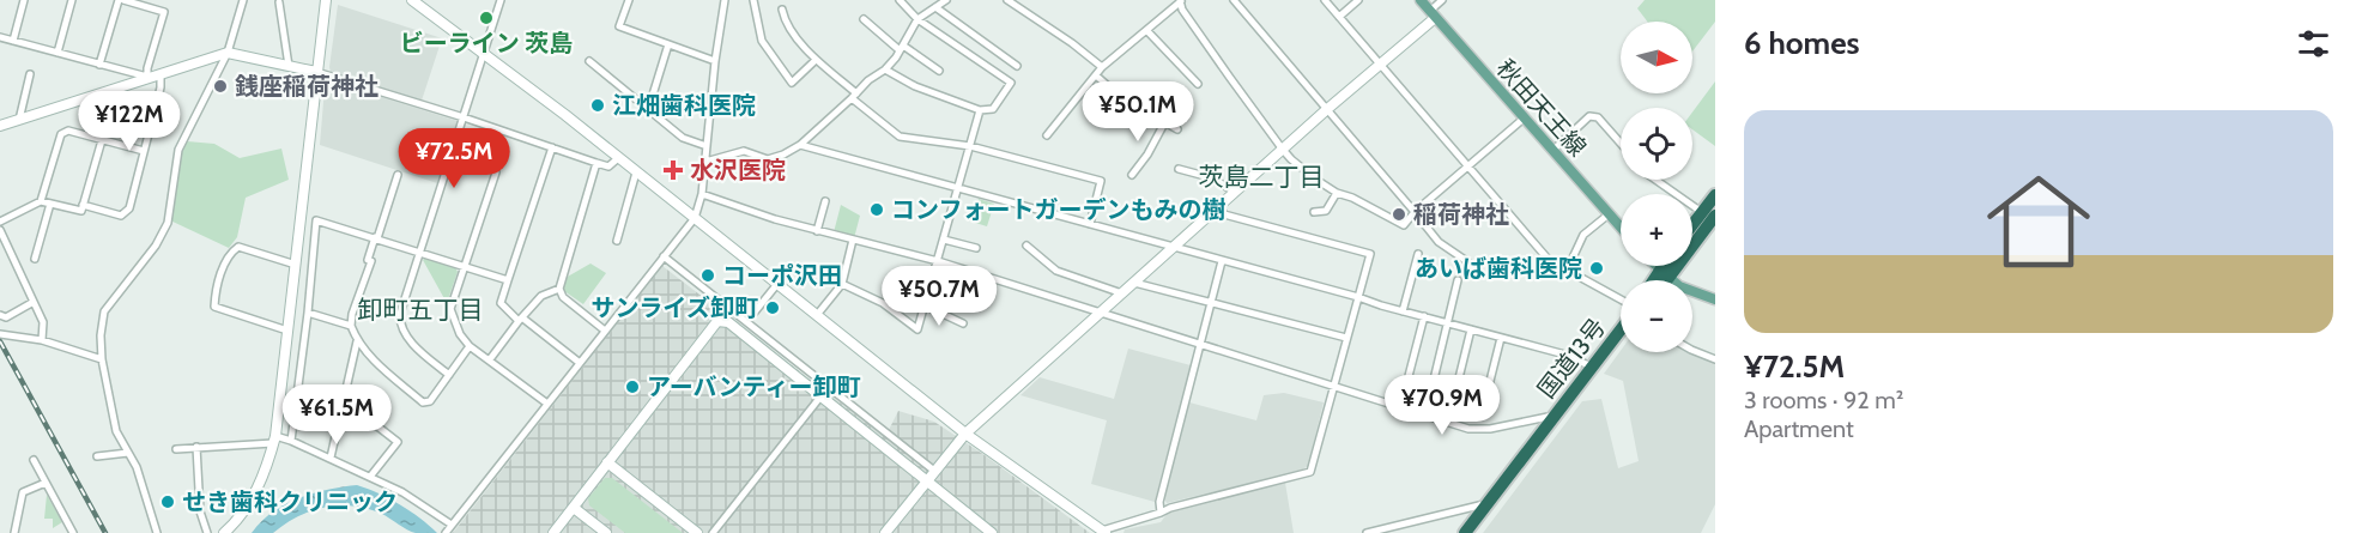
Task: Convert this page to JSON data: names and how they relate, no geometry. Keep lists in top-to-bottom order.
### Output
{
  "streets": {
    "highway": ["国道13号"],
    "main road": ["秋田天王線"]
  },
  "districts": ["茨島二丁目", "卸町五丁目"],
  "places": {
    "other": [
      "ビーライン 茨島",
      "銭座稲荷神社",
      "江畑歯科医院",
      "コンフォートガーデンもみの樹",
      "稲荷神社",
      "あいば歯科医院",
      "コーポ沢田",
      "サンライズ卸町",
      "アーバンティー卸町",
      "せき歯科クリニック"
    ],
    "health": ["水沢医院"]
  },
  "north": "right",
  "page": {
    "heading": "6 homes",
    "map_buttons": ["+", "−"],
    "price": [
      "¥50.1M",
      "¥122M",
      "¥72.5M",
      "¥50.7M",
      "¥70.9M",
      "¥61.5M"
    ],
    "list": [
      {
        "name": "¥72.5M",
        "note": "3 rooms · 92 m² · Apartment"
      }
    ]
  }
}
